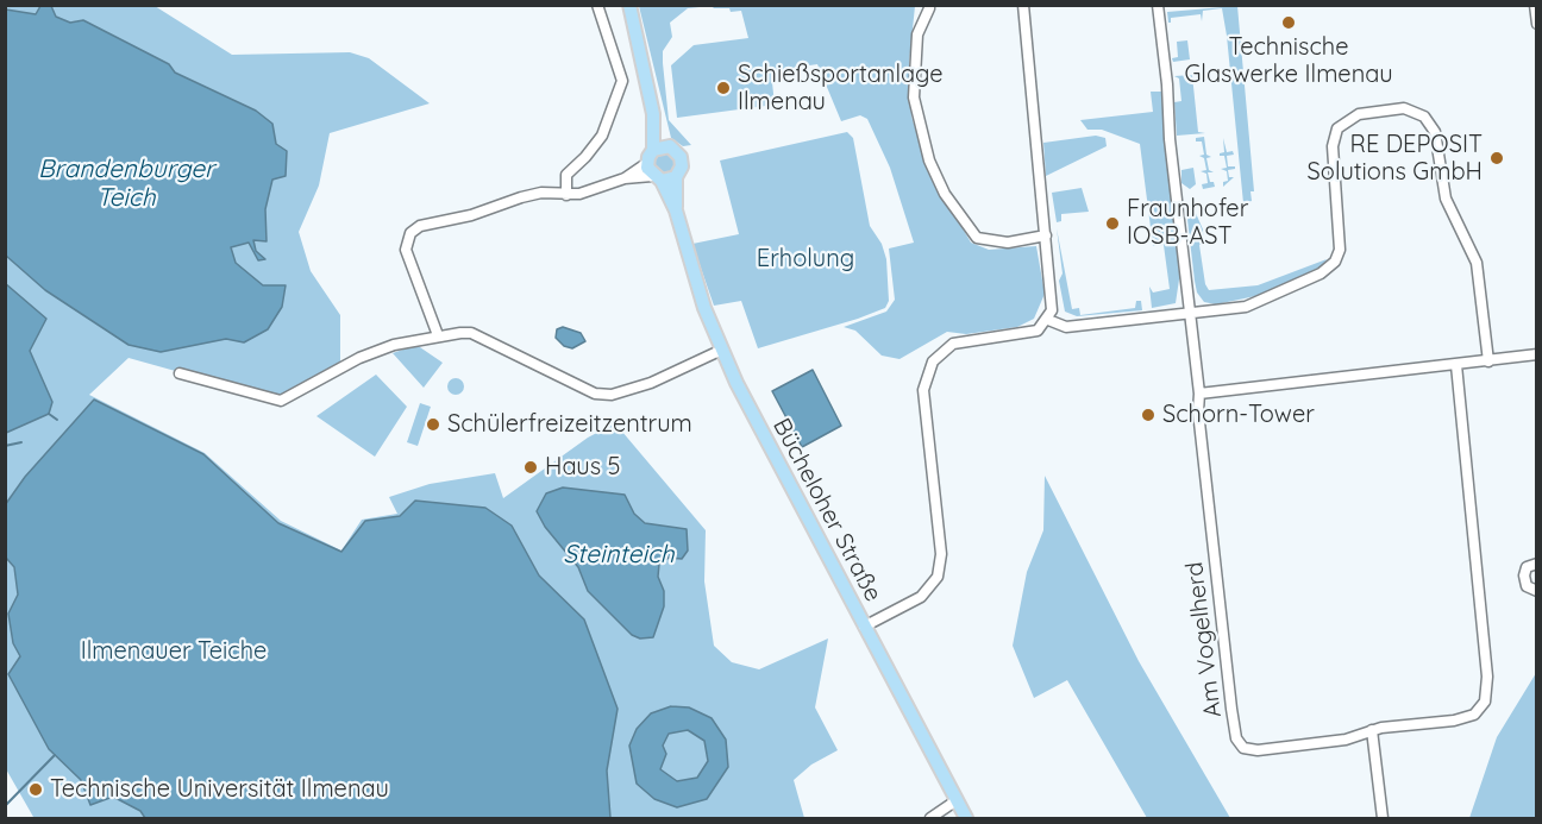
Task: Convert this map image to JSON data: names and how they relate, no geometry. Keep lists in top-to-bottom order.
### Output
{
  "streets": {
    "main road": ["Bücheloher Straße"],
    "street": ["Am Vogelherd"]
  },
  "water": ["Brandenburger Teich", "Steinteich"],
  "parks": ["Erholung", "Ilmenauer Teiche"],
  "places": [
    "Technische Glaswerke Ilmenau",
    "Schießsportanlage Ilmenau",
    "RE DEPOSIT Solutions GmbH",
    "Fraunhofer IOSB-AST",
    "Schorn-Tower",
    "Schülerfreizeitzentrum",
    "Haus 5",
    "Technische Universität Ilmenau"
  ]
}
